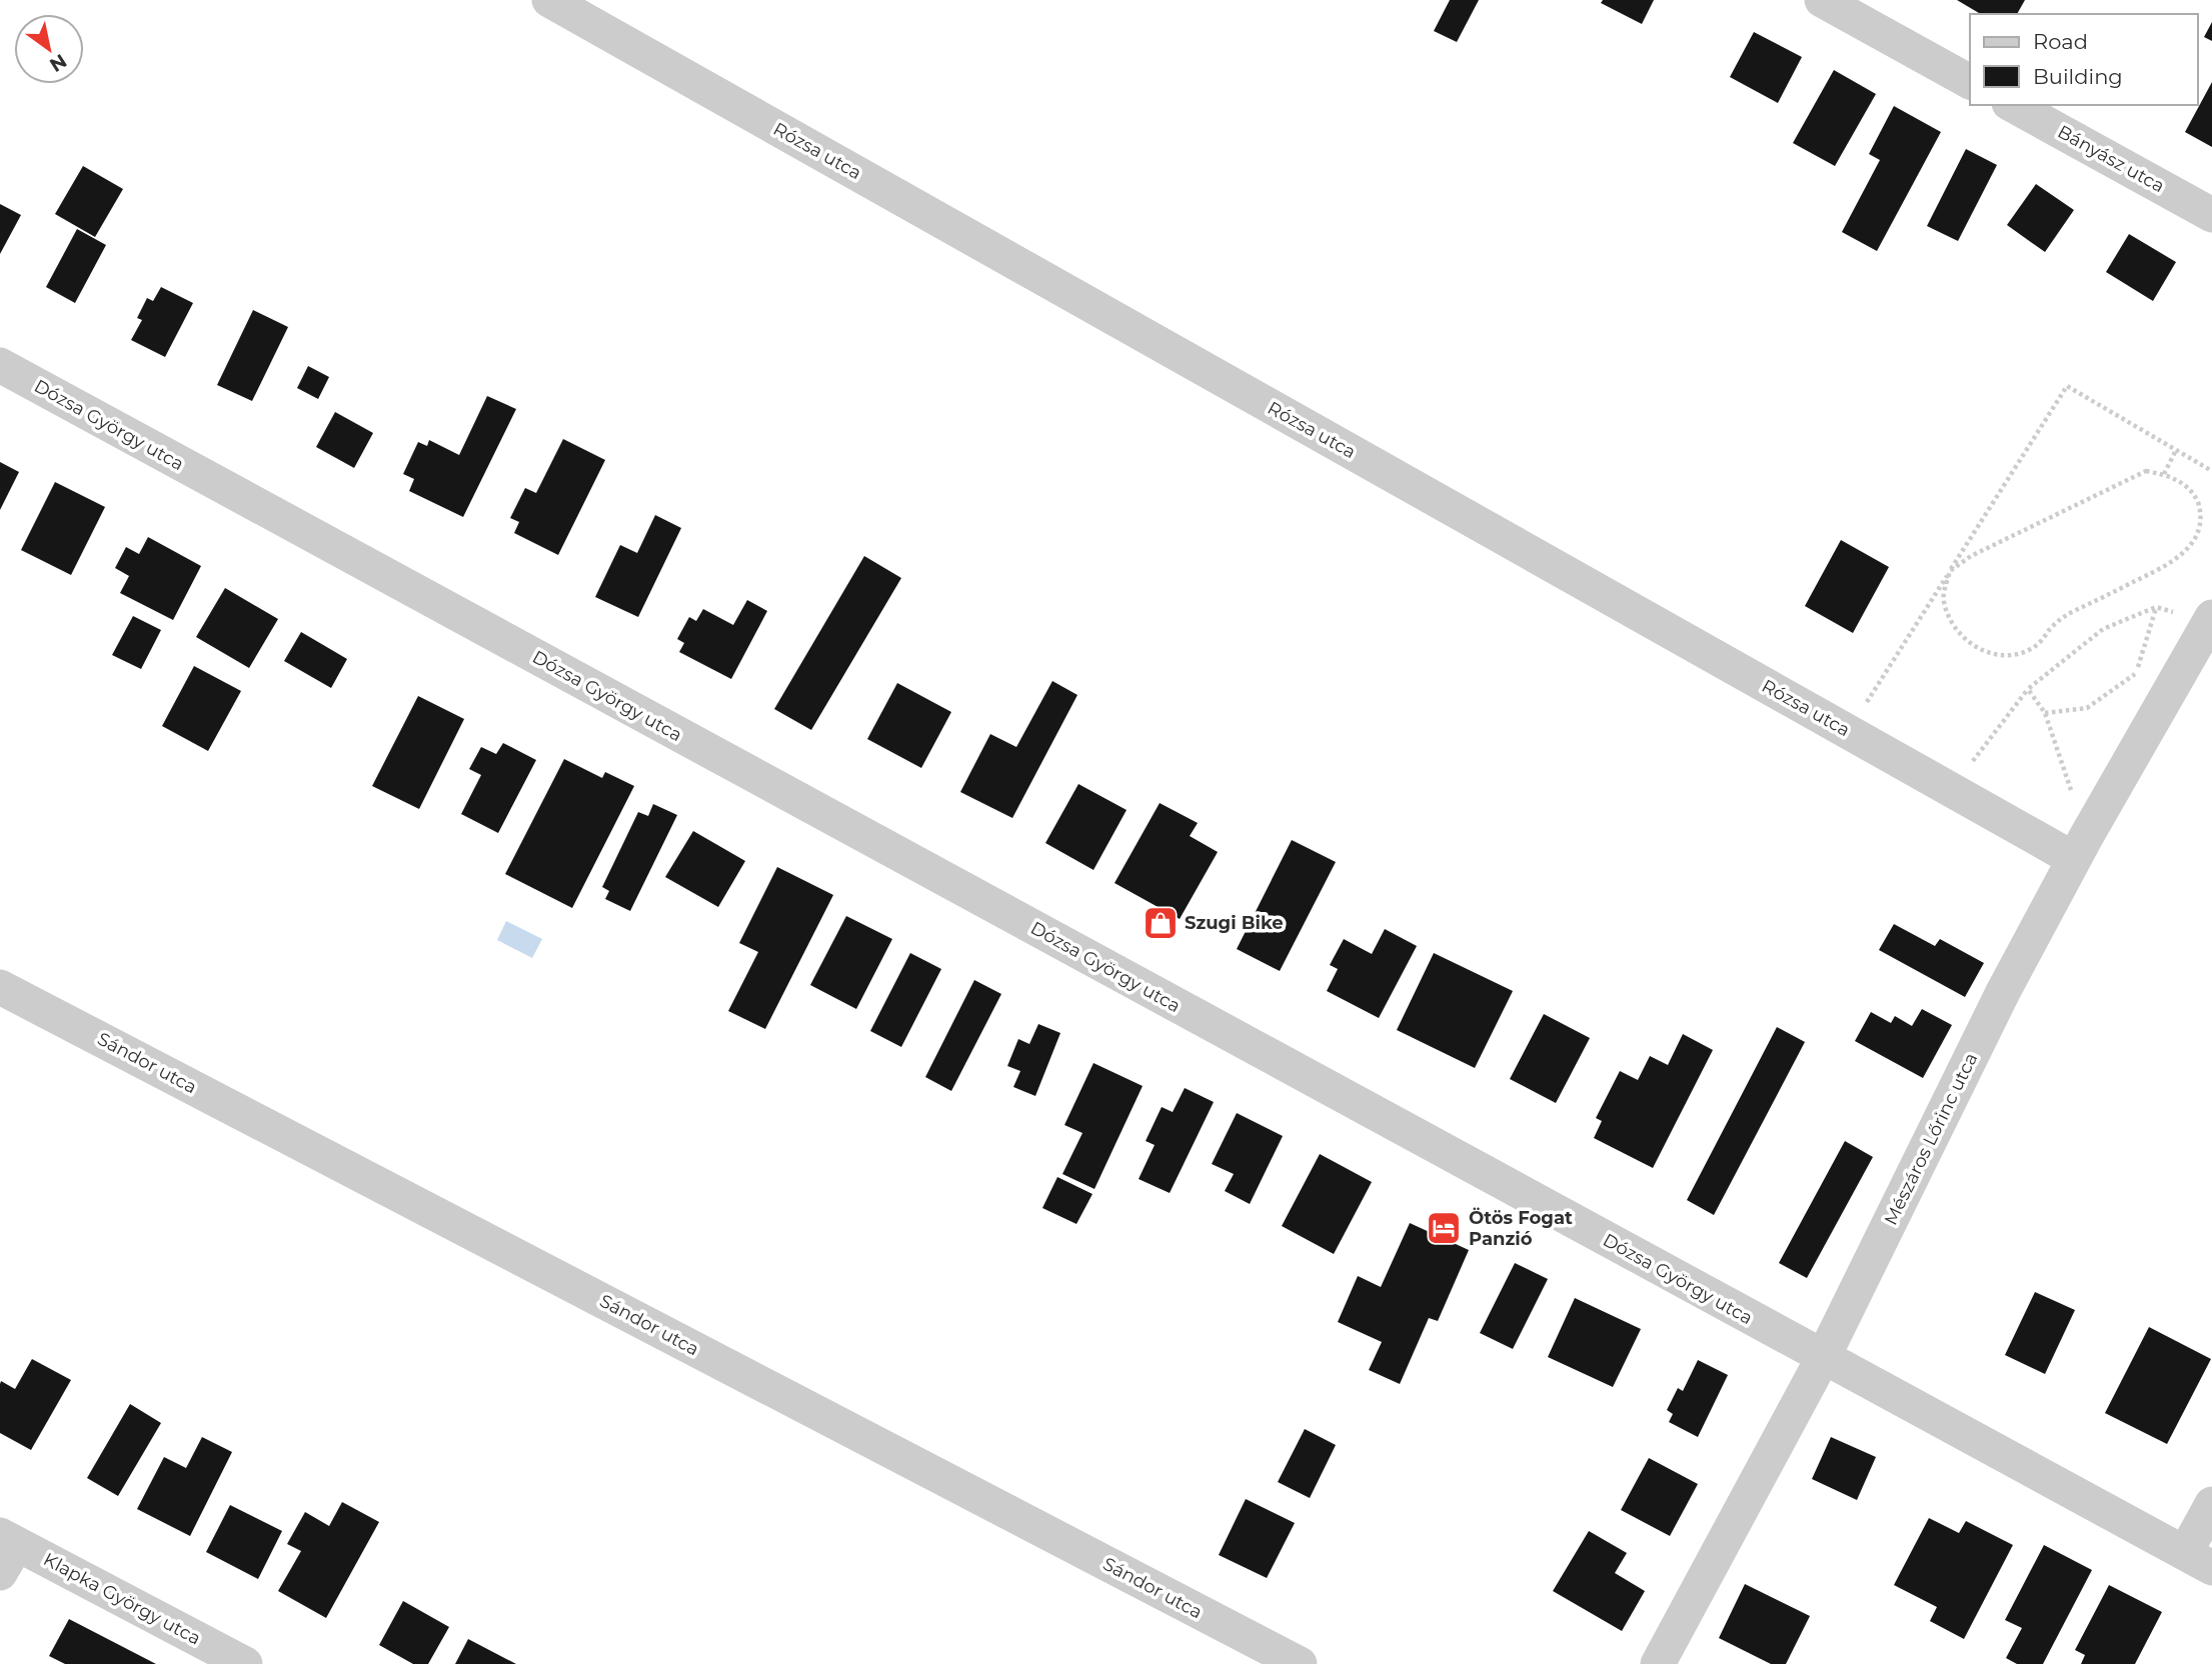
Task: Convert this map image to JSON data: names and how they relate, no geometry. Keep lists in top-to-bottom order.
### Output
{
  "streets": {
    "street": [
      "Rózsa utca",
      "Bányász utca",
      "Dózsa György utca",
      "Sándor utca",
      "Mészáros Lőrinc utca",
      "Klapka György utca"
    ]
  },
  "crossings": [
    ["Rózsa utca", "Mészáros Lőrinc utca"],
    ["Dózsa György utca", "Mészáros Lőrinc utca"]
  ],
  "places": {
    "shop": ["Szugi Bike"],
    "hotel": ["Ötös Fogat Panzió"]
  },
  "legend": ["Road", "Building"],
  "north": "bottom right"
}
